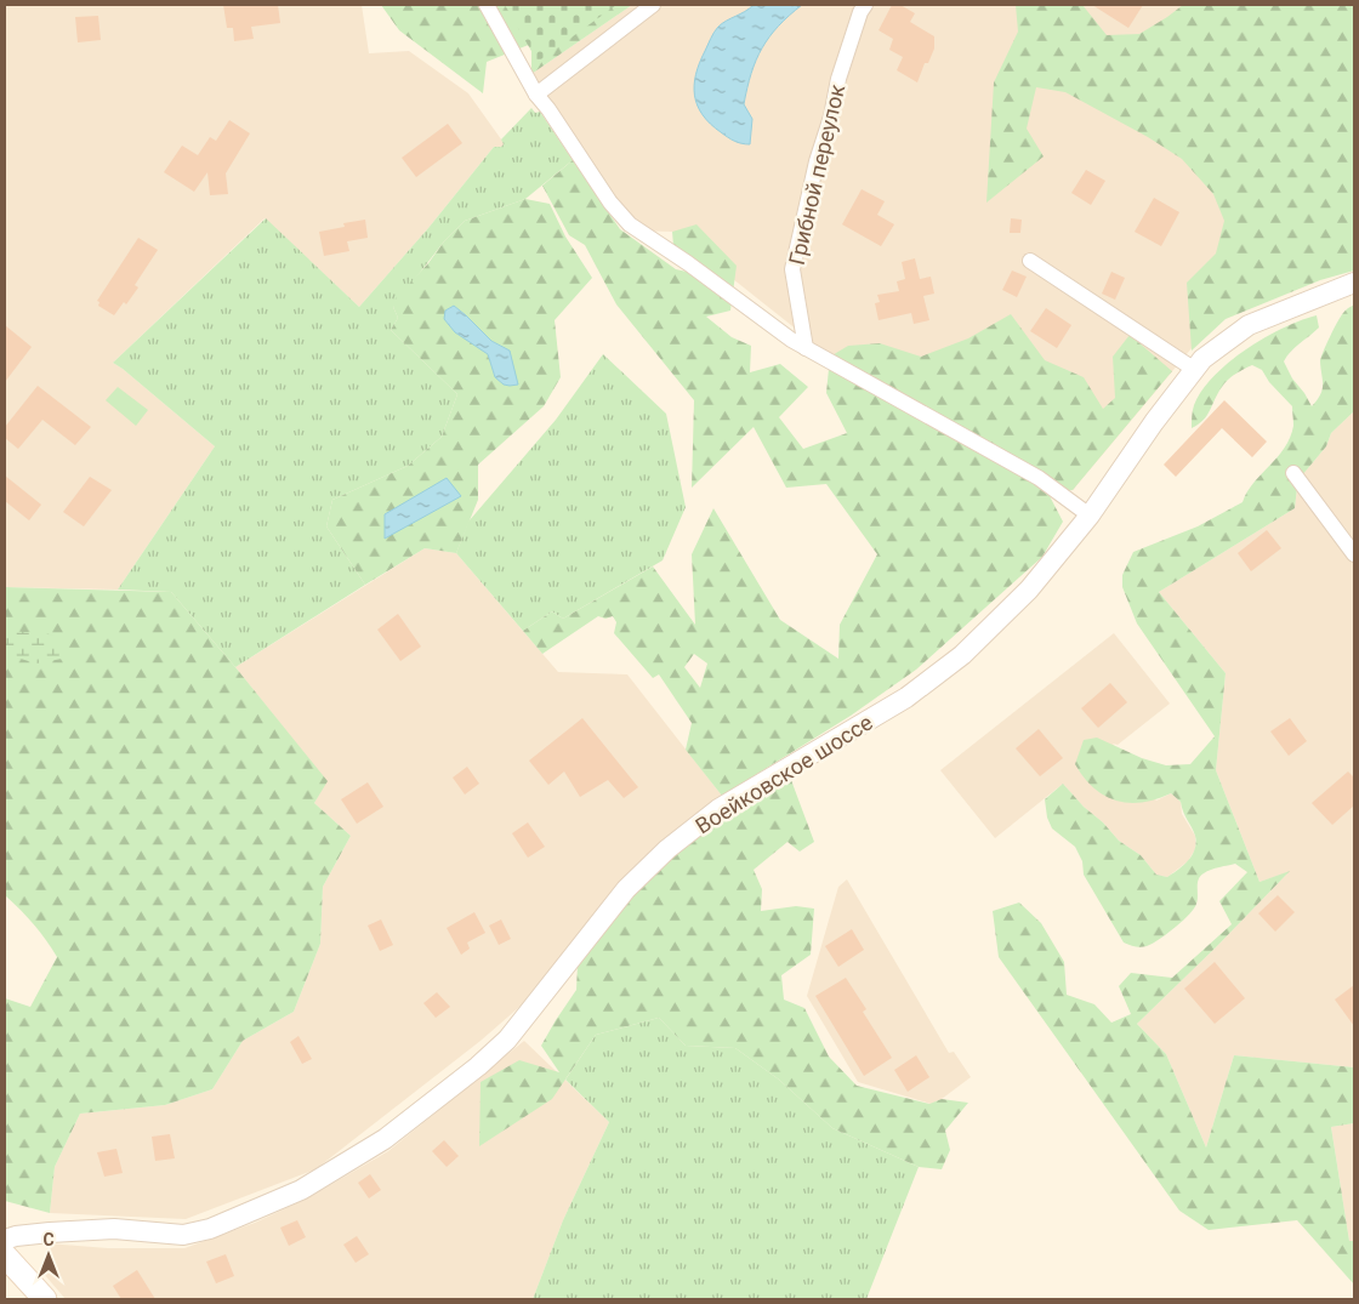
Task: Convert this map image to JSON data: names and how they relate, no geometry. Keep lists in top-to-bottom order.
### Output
{
  "streets": {
    "street": ["Грибной переулок", "Воейковское шоссе"]
  },
  "north": "top"
}
